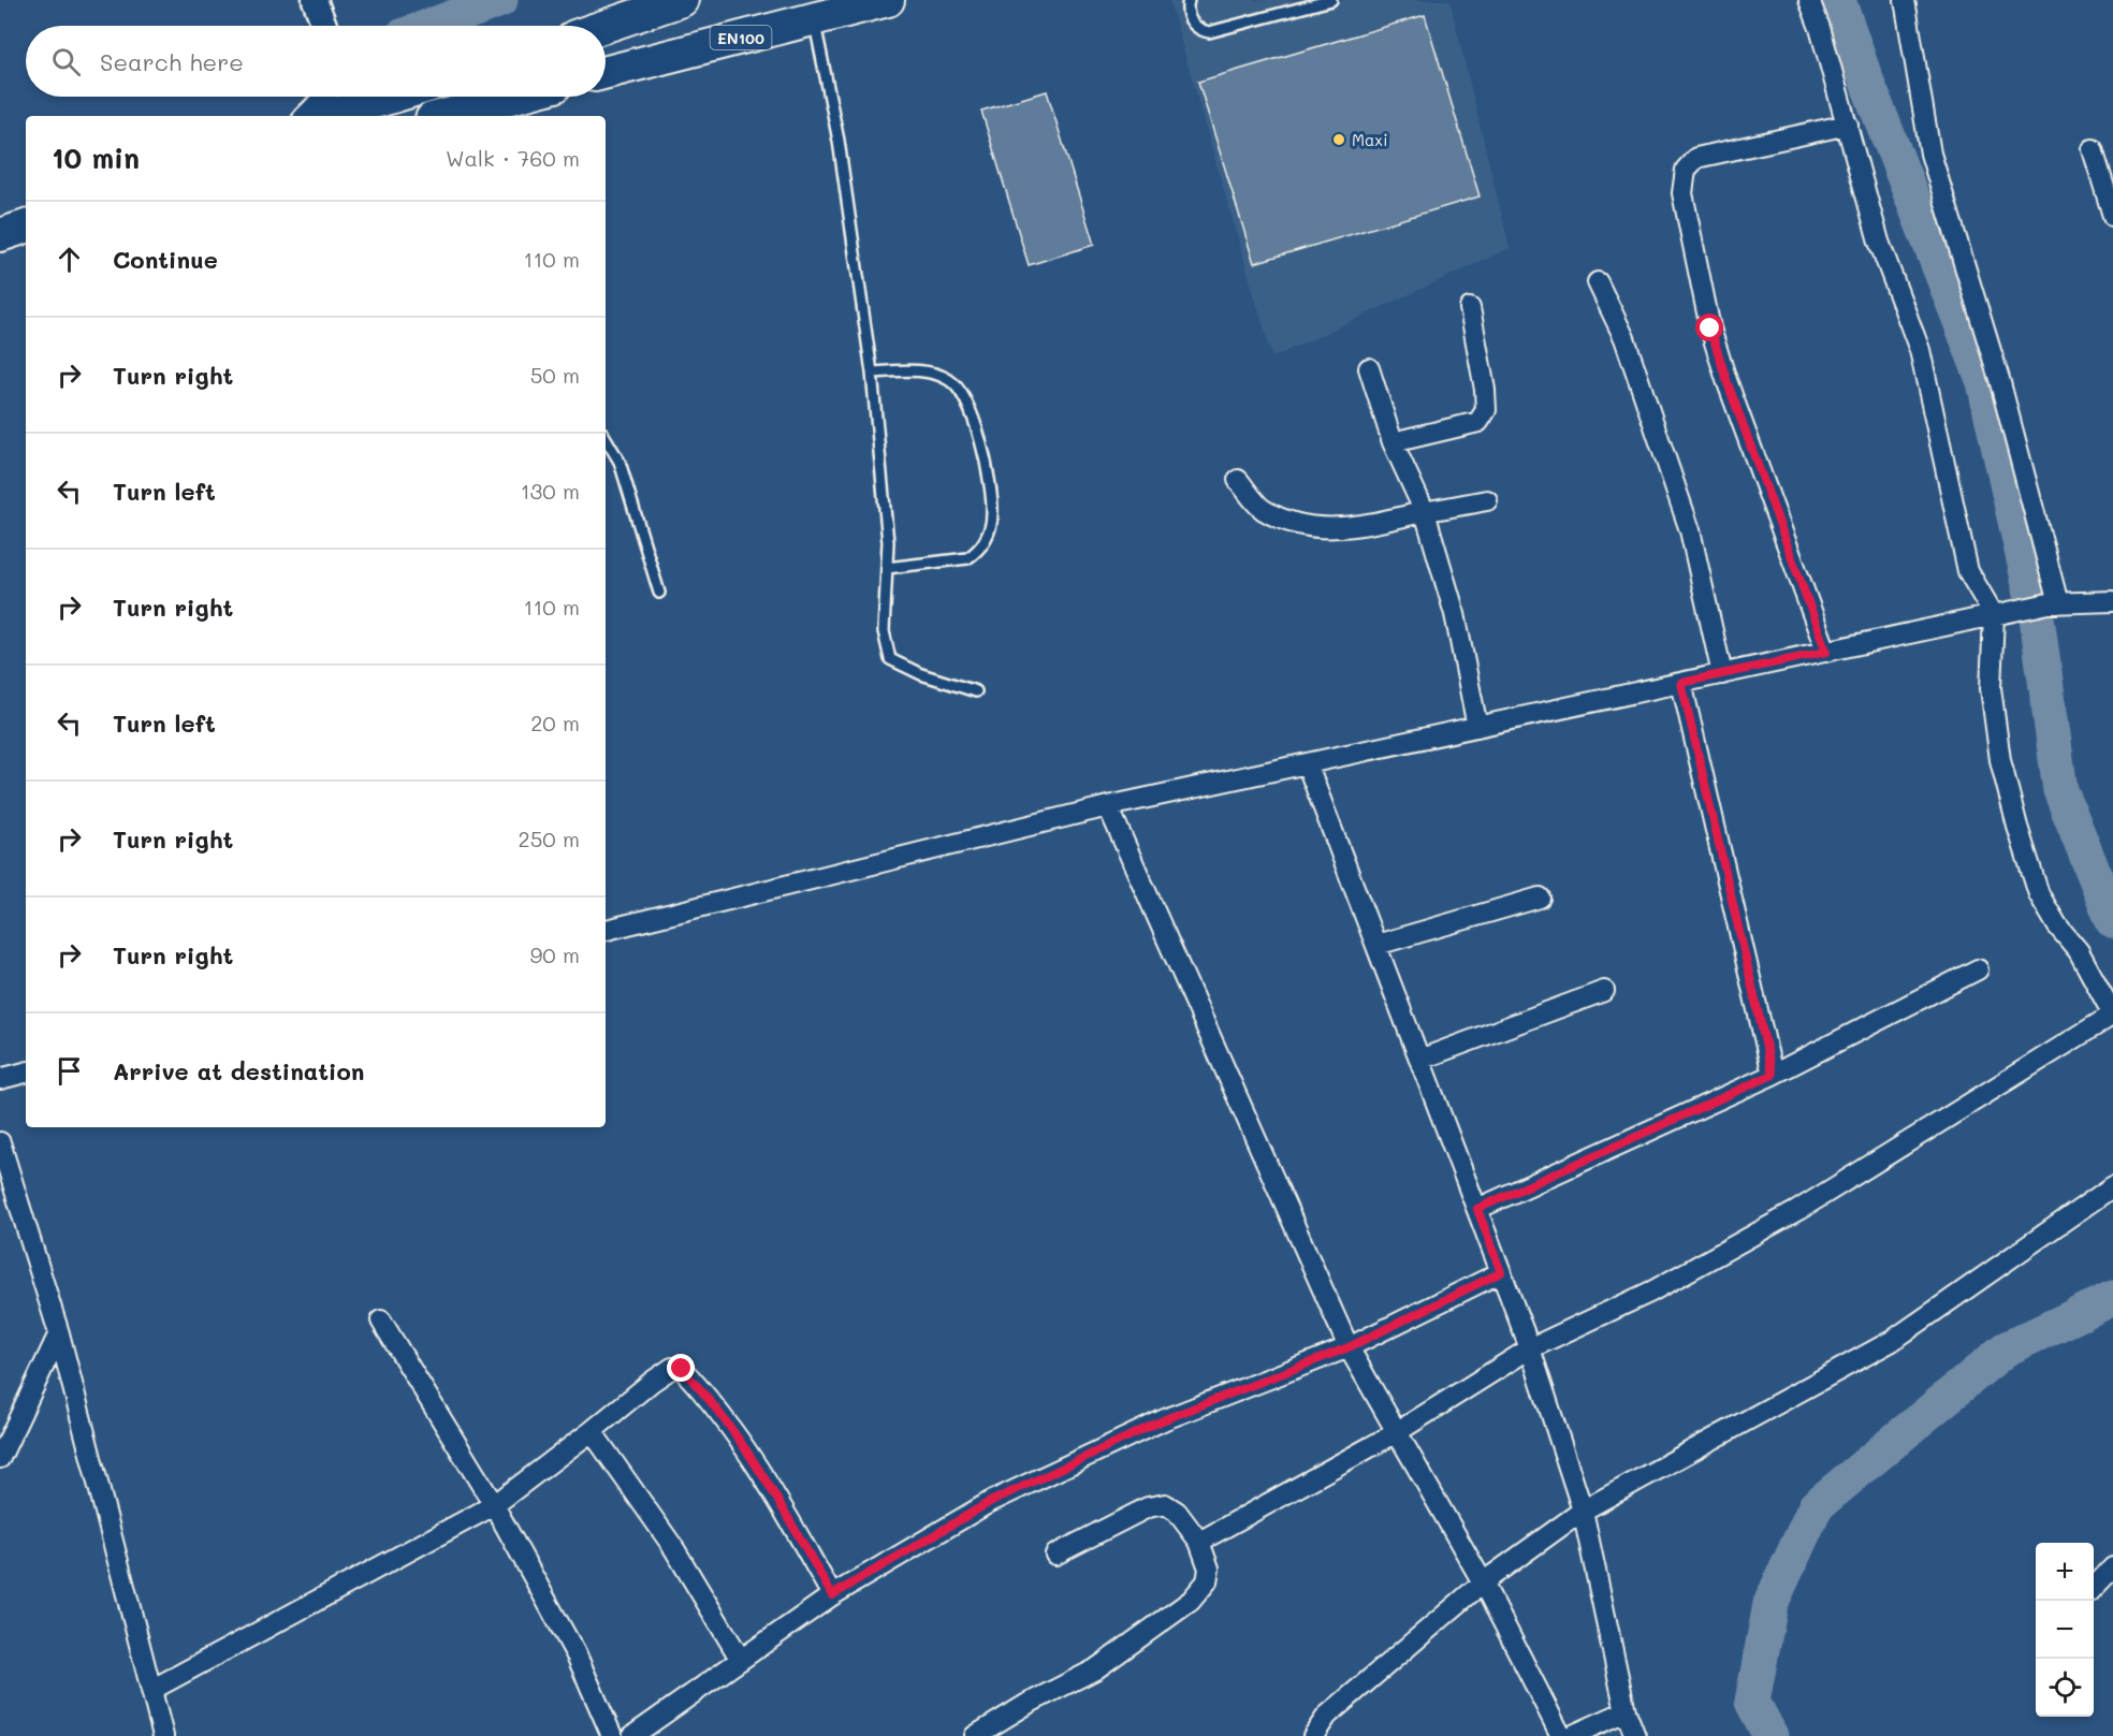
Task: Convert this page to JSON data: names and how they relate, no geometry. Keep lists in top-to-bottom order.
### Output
{
  "streets": {
    "highway": ["EN100"]
  },
  "places": ["Maxi"],
  "page": {
    "search": "Search here",
    "heading": ["10 min", "Walk · 760 m"],
    "list": [
      ["Continue", "110 m"],
      ["Turn right", "50 m"],
      ["Turn left", "130 m"],
      ["Turn right", "110 m"],
      ["Turn left", "20 m"],
      ["Turn right", "250 m"],
      ["Turn right", "90 m"],
      "Arrive at destination"
    ],
    "map_buttons": ["+", "−"]
  }
}
